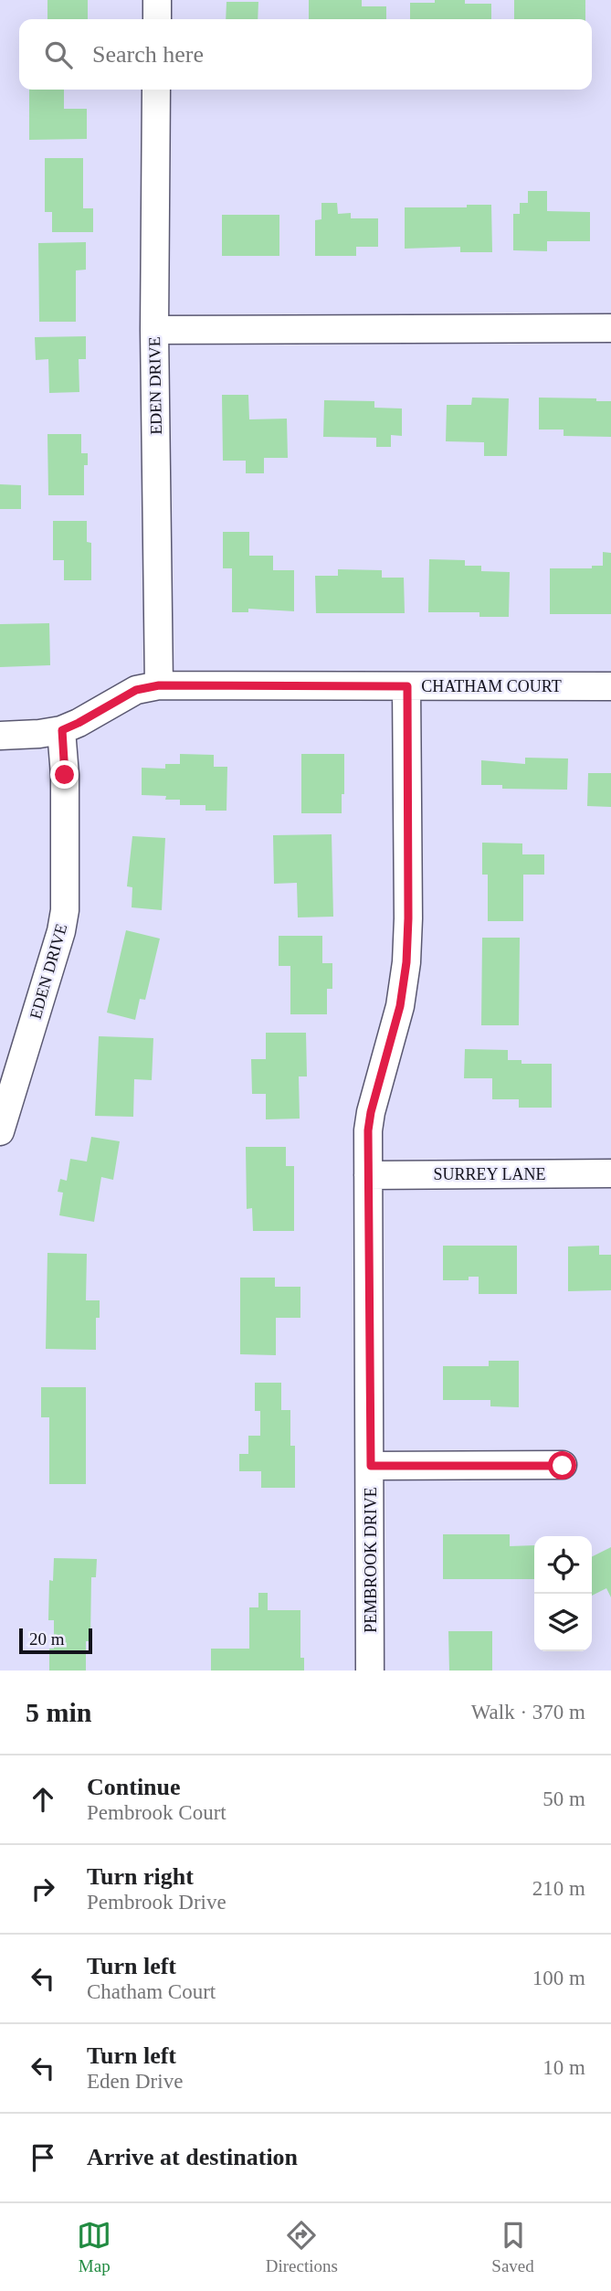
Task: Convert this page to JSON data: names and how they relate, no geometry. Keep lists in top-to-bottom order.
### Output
{
  "streets": {
    "street": [
      "EDEN DRIVE",
      "CHATHAM COURT",
      "SURREY LANE",
      "PEMBROOK DRIVE"
    ]
  },
  "crossings": [
    ["EDEN DRIVE", "CHATHAM COURT"],
    ["CHATHAM COURT", "PEMBROOK DRIVE"],
    ["SURREY LANE", "PEMBROOK DRIVE"]
  ],
  "scale_bar": "20 m",
  "page": {
    "search": "Search here",
    "scale": "20 m",
    "heading": ["5 min", "Walk · 370 m"],
    "list": [
      ["Continue", "Pembrook Court", "50 m"],
      ["Turn right", "Pembrook Drive", "210 m"],
      ["Turn left", "Chatham Court", "100 m"],
      ["Turn left", "Eden Drive", "10 m"],
      "Arrive at destination"
    ],
    "nav": ["Map", "Directions", "Saved"]
  }
}
